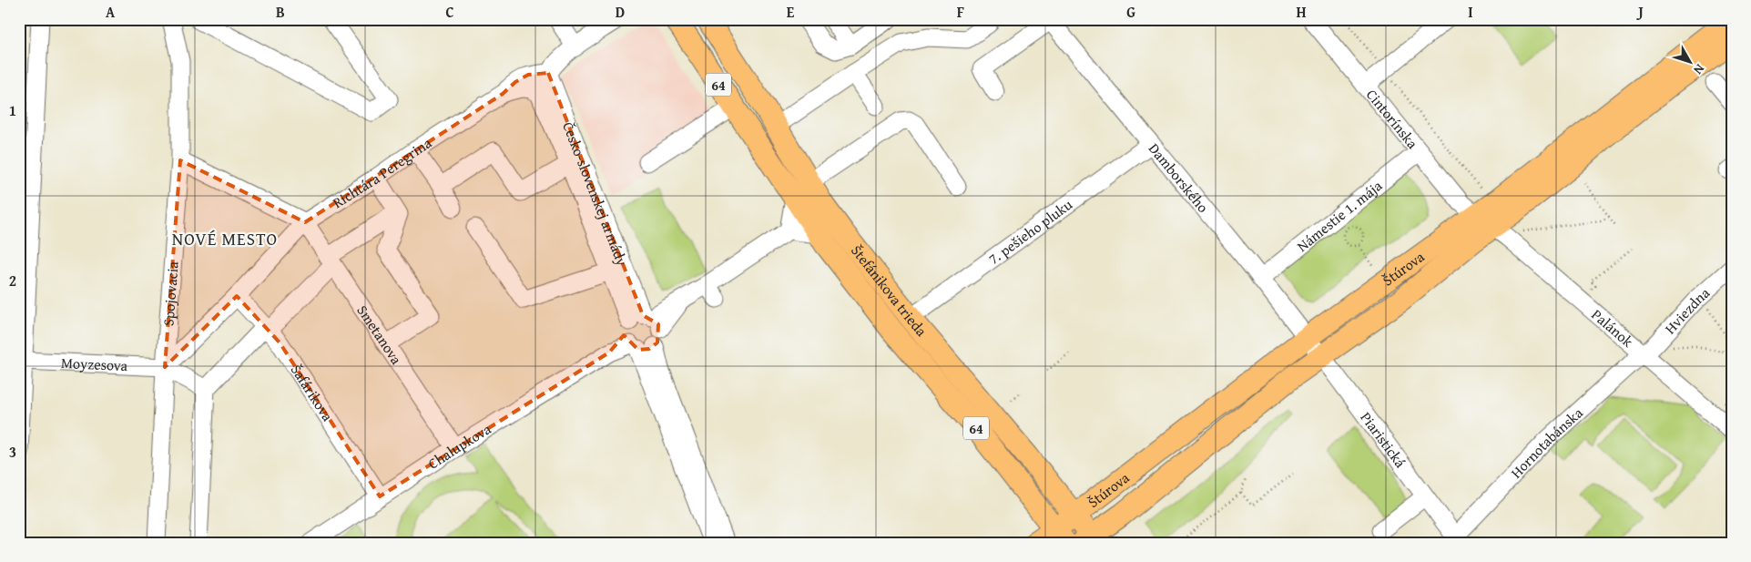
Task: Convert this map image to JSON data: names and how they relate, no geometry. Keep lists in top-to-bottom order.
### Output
{
  "streets": {
    "main road": ["64", "Štúrova", "Štefánikova trieda"],
    "street": [
      "Cintorínska",
      "Richtára Peregrina",
      "Damborského",
      "Česko-slovenskej armády",
      "Námestie 1. mája",
      "7. pešieho pluku",
      "Spojovacia",
      "Hviezdna",
      "Palánok",
      "Smetanova",
      "Moyzesova",
      "Šafárikova",
      "Piaristická",
      "Hornotabánska",
      "Chalupkova"
    ]
  },
  "crossings": [
    ["Cintorínska", "Námestie 1. mája"],
    ["Cintorínska", "Štúrova"],
    ["Cintorínska", "Palánok"],
    ["Richtára Peregrina", "Česko-slovenskej armády"],
    ["Richtára Peregrina", "Spojovacia"],
    ["Richtára Peregrina", "Smetanova"],
    ["Richtára Peregrina", "Moyzesova"],
    ["Richtára Peregrina", "Šafárikova"],
    ["Damborského", "Námestie 1. mája"],
    ["Damborského", "7. pešieho pluku"],
    ["Damborského", "Štúrova"],
    ["Damborského", "Piaristická"],
    ["Česko-slovenskej armády", "Chalupkova"],
    ["7. pešieho pluku", "Štefánikova trieda"],
    ["Štúrova", "Štefánikova trieda"],
    ["Štúrova", "Palánok"],
    ["Štúrova", "Piaristická"],
    ["Spojovacia", "Moyzesova"],
    ["Hviezdna", "Palánok"],
    ["Hviezdna", "Hornotabánska"],
    ["Palánok", "Hornotabánska"],
    ["Smetanova", "Chalupkova"],
    ["Šafárikova", "Chalupkova"],
    ["Piaristická", "Hornotabánska"]
  ],
  "districts": ["NOVÉ MESTO"],
  "north": "bottom right",
  "grid": {
    "columns": [
      "A",
      "B",
      "C",
      "D",
      "E",
      "F",
      "G",
      "H",
      "I",
      "J"
    ],
    "rows": ["1", "2", "3"]
  }
}
